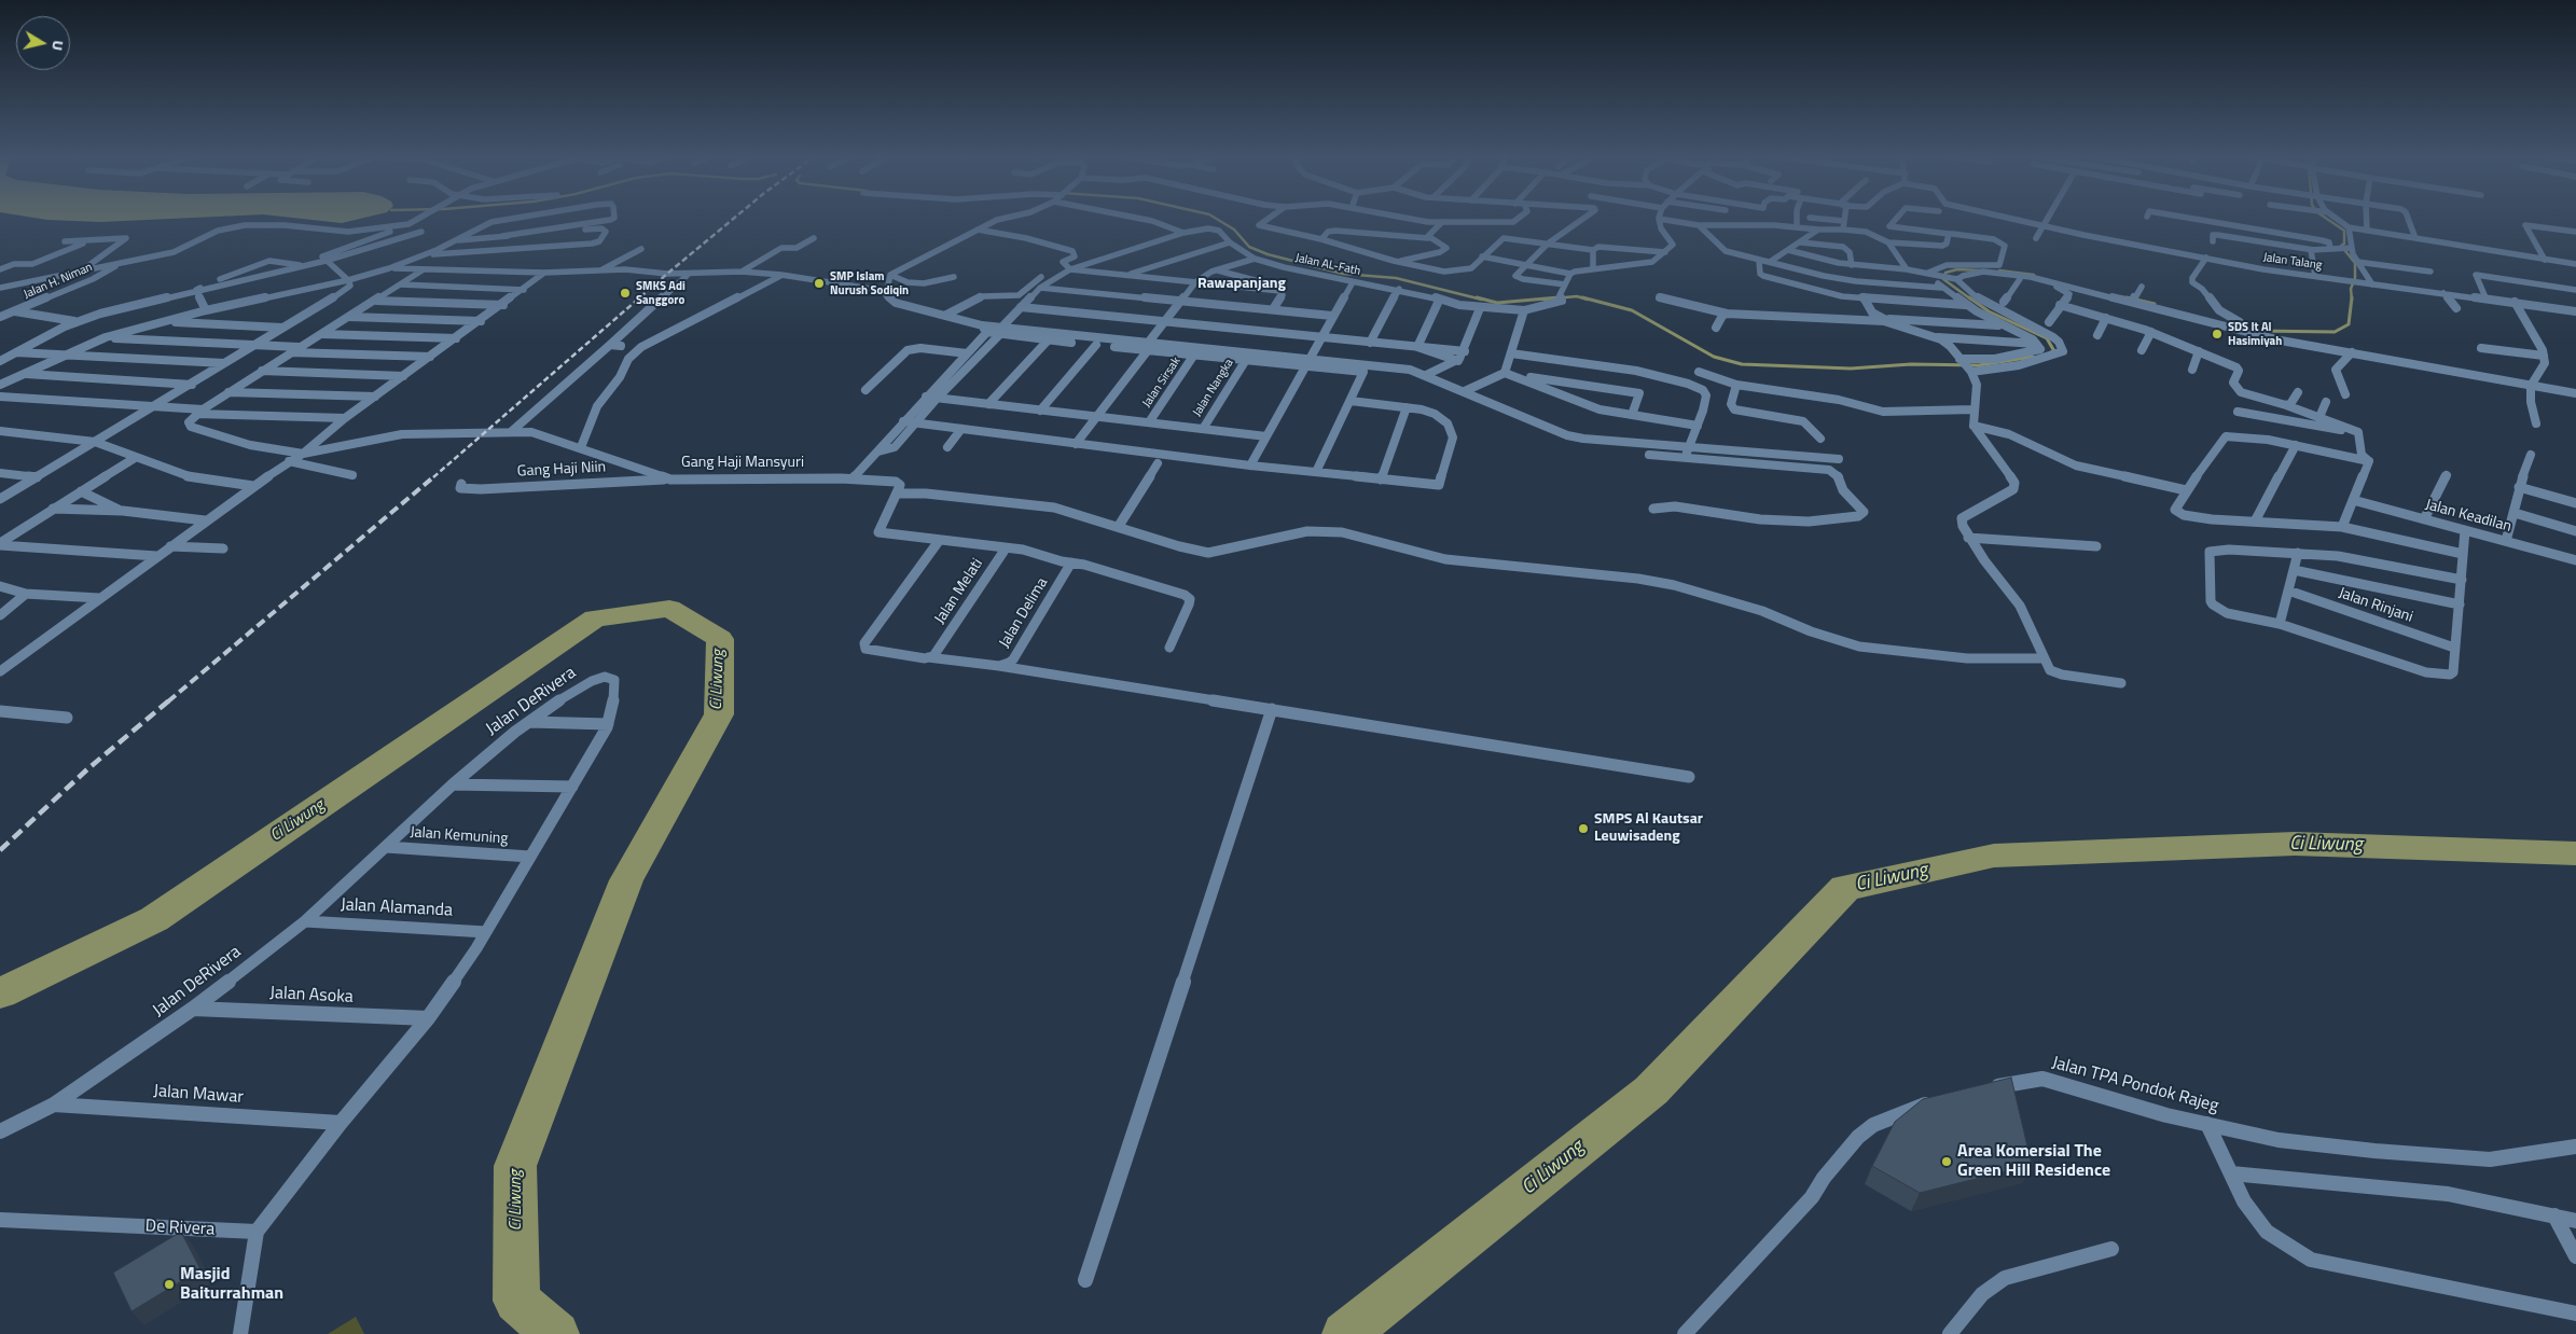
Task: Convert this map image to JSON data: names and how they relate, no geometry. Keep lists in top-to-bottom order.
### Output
{
  "streets": {
    "street": [
      "Jalan Talang",
      "Jalan AL-Fath",
      "Jalan H. Niman",
      "Jalan Sirsak",
      "Jalan Nangka",
      "Gang Haji Mansyuri",
      "Gang Haji Niin",
      "Jalan Keadilan",
      "Jalan Melati",
      "Jalan Rinjani",
      "Jalan Delima",
      "Jalan DeRivera",
      "Jalan Kemuning",
      "Jalan Alamanda",
      "Jalan Asoka",
      "Jalan TPA Pondok Rajeg",
      "Jalan Mawar",
      "De Rivera"
    ]
  },
  "crossings": [
    ["Gang Haji Mansyuri", "Gang Haji Niin"],
    ["Jalan Melati", "Jalan Delima"],
    ["Jalan DeRivera", "Jalan Kemuning"],
    ["Jalan DeRivera", "Jalan Alamanda"],
    ["Jalan DeRivera", "Jalan Asoka"],
    ["Jalan DeRivera", "Jalan Mawar"],
    ["Jalan DeRivera", "De Rivera"]
  ],
  "districts": ["Rawapanjang"],
  "water": ["Ci Liwung"],
  "places": [
    "SMP Islam Nurush Sodiqin",
    "SMKS Adi Sanggoro",
    "SDS It Al Hasimiyah",
    "SMPS Al Kautsar Leuwisadeng",
    "Area Komersial The Green Hill Residence",
    "Masjid Baiturrahman"
  ],
  "north": "right"
}
